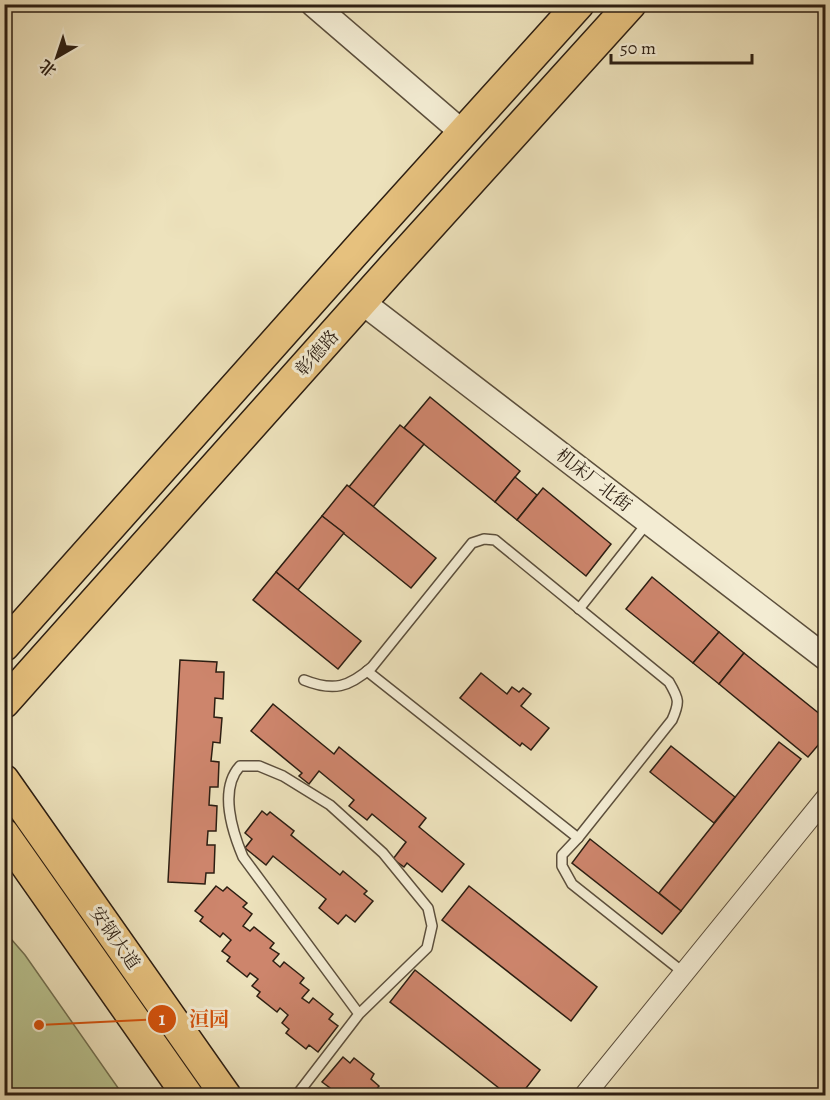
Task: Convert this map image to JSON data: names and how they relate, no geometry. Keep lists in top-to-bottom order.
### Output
{
  "streets": {
    "main road": ["彰德路", "安钢大道"],
    "street": ["机床厂北街"]
  },
  "crossings": [
    ["彰德路", "机床厂北街"]
  ],
  "places": ["洹园"],
  "scale_bar": "50 m",
  "north": "bottom left"
}
